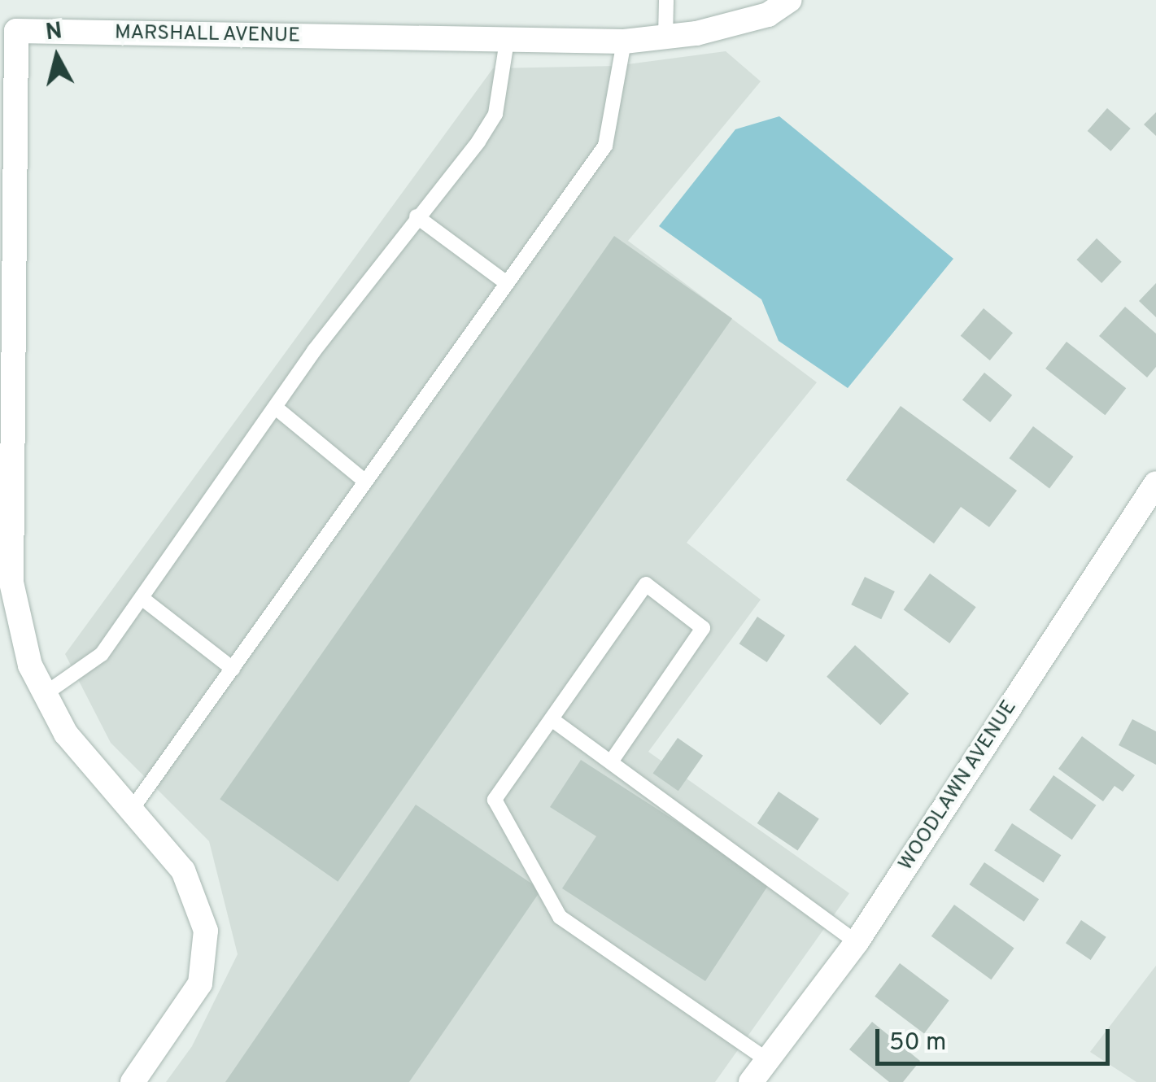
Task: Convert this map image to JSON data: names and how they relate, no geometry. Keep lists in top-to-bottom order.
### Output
{
  "streets": {
    "street": ["MARSHALL AVENUE", "WOODLAWN AVENUE"]
  },
  "scale_bar": "50 m",
  "north": "top"
}
